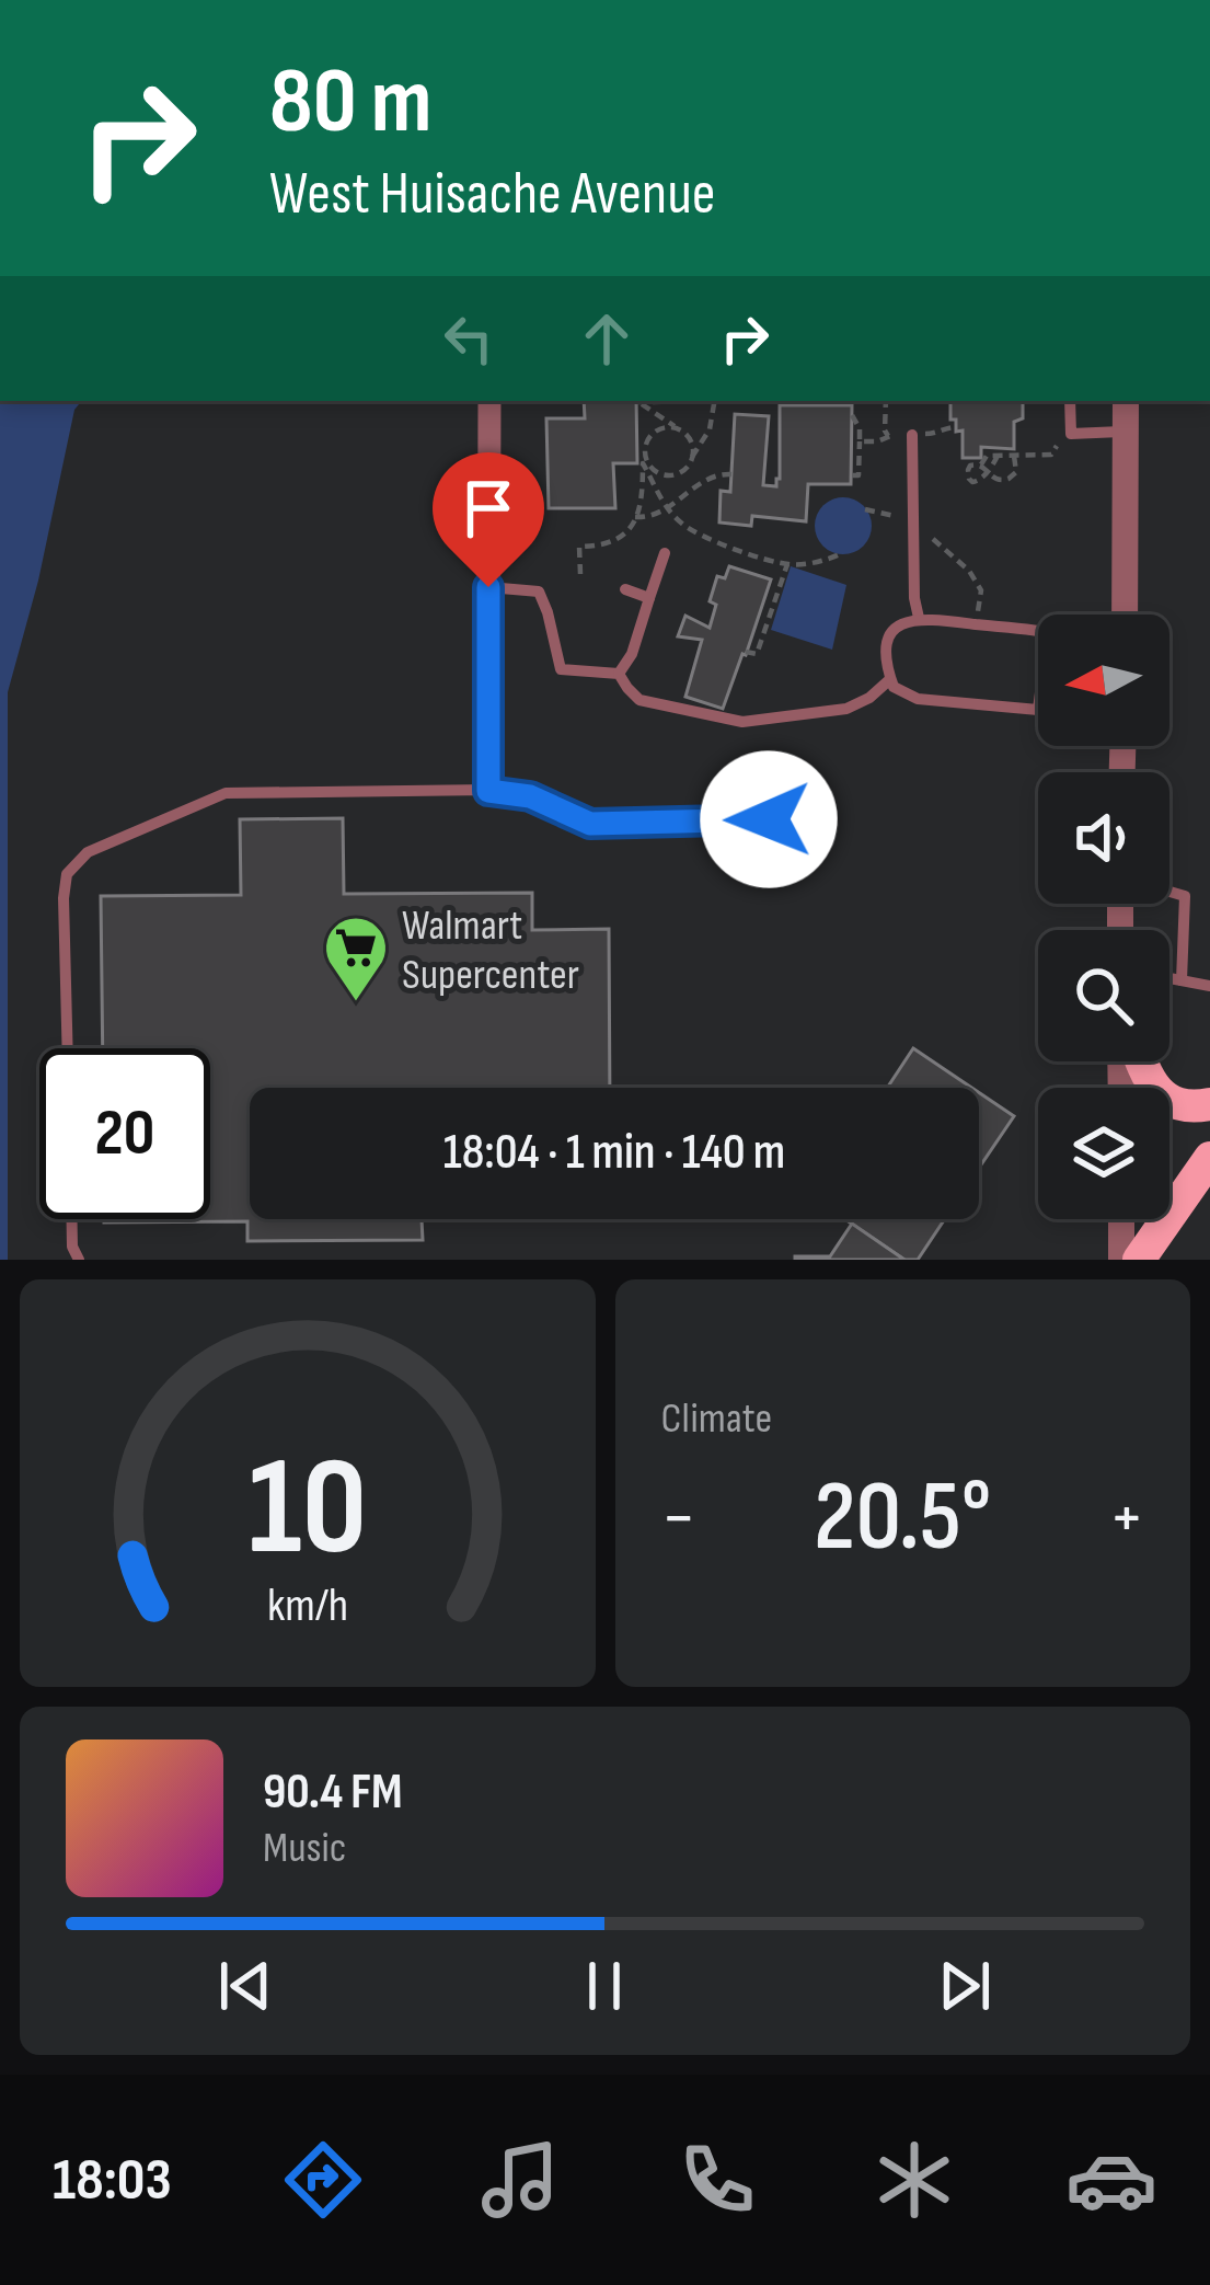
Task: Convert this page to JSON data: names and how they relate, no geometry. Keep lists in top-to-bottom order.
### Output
{
  "places": {
    "supermarket": ["Walmart Supercenter"]
  },
  "north": "left",
  "page": {
    "turn": ["80 m", "West Huisache Avenue"],
    "limit": "20",
    "trip": "18:04 · 1 min · 140 m",
    "tile": "Climate",
    "heat": ["−", "20.5°", "+"],
    "song": ["90.4 FM", "Music"],
    "tabs": "18:03",
    "gauge": ["10", "km/h"]
  }
}
